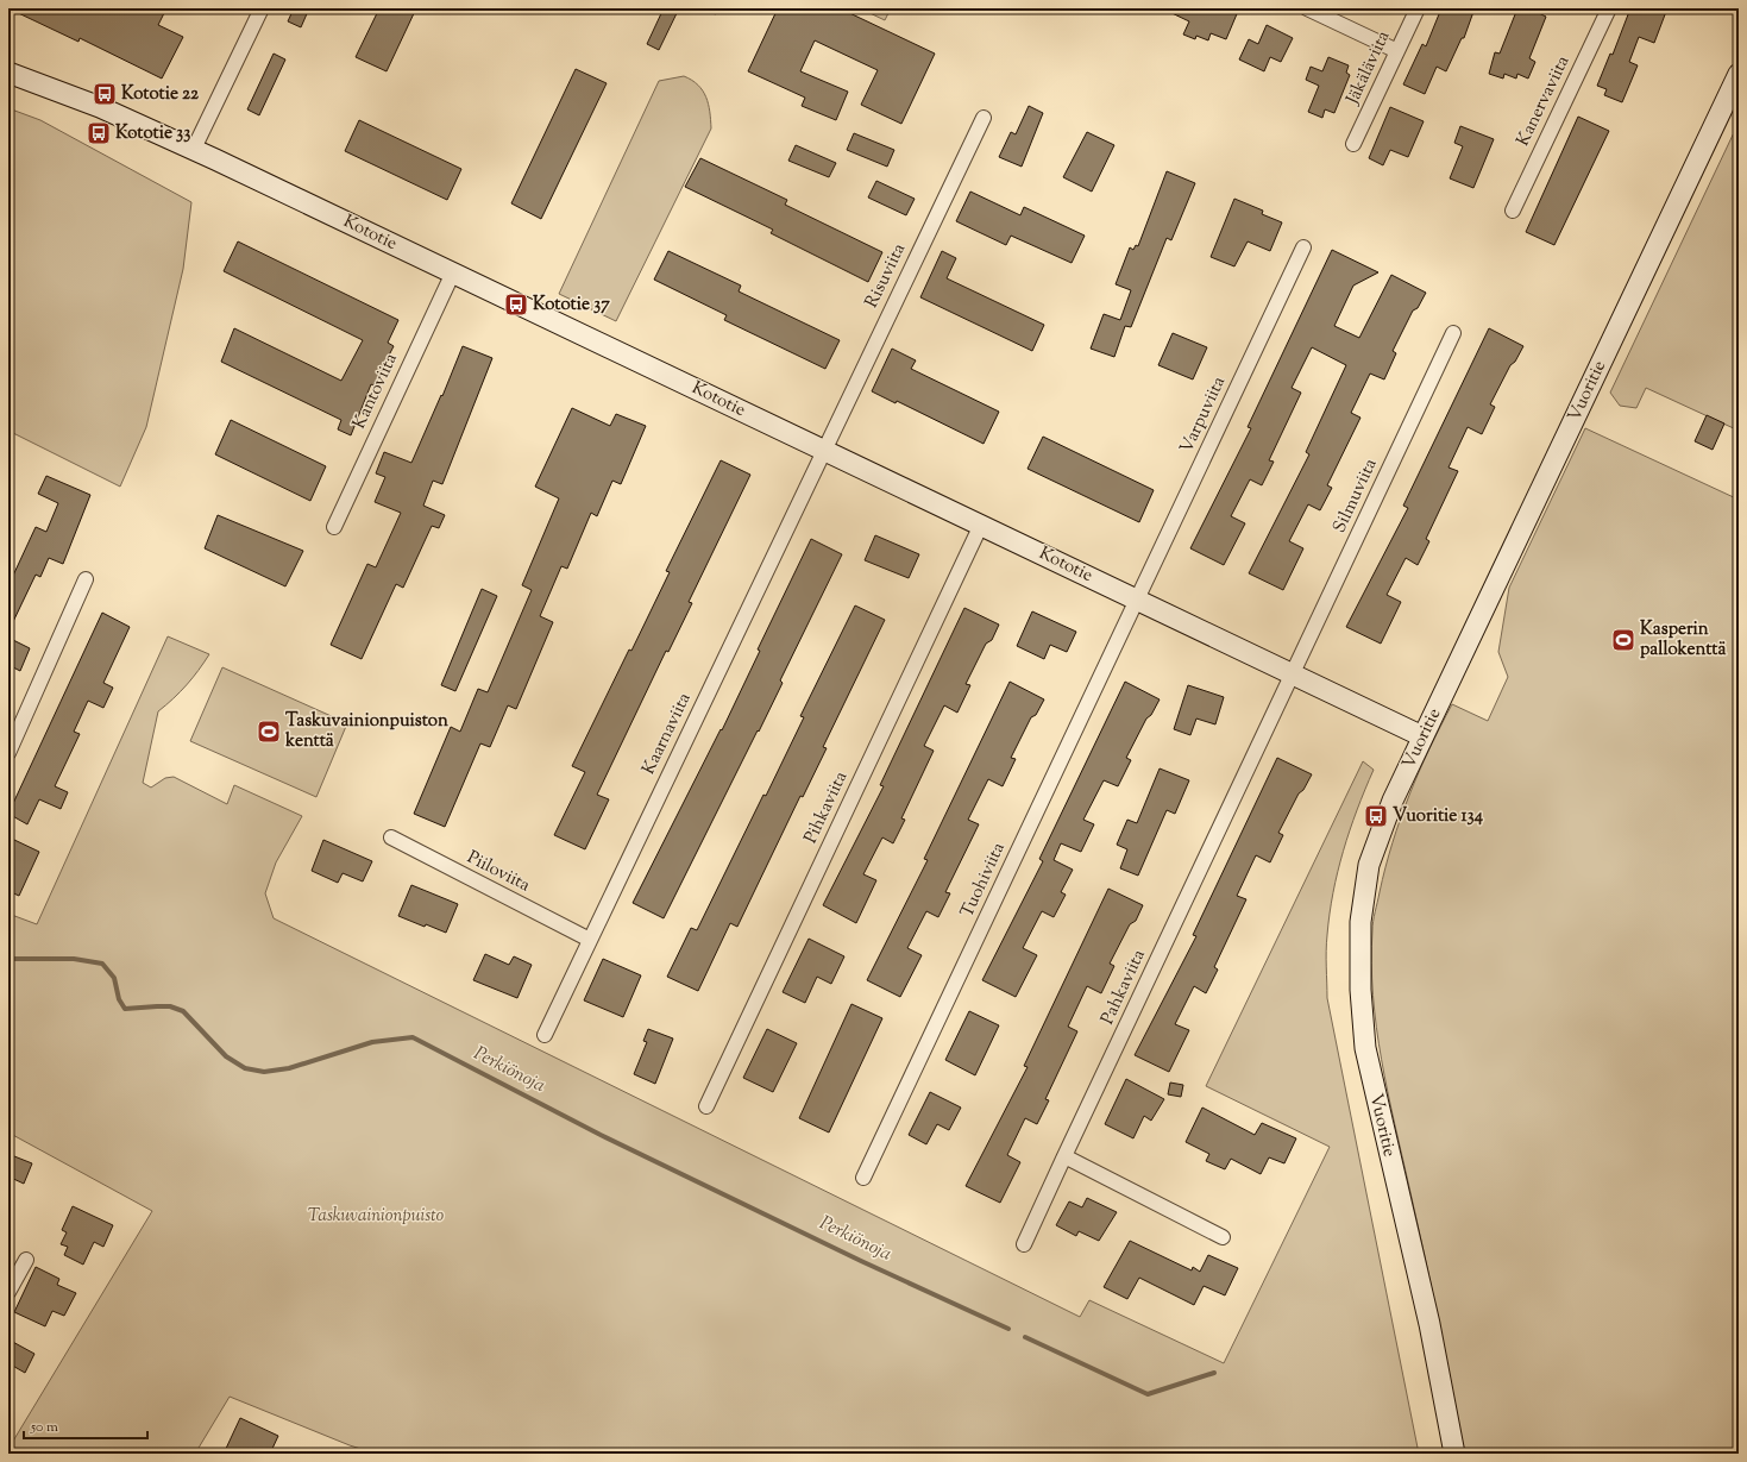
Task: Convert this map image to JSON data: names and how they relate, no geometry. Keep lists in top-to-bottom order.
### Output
{
  "streets": {
    "street": [
      "Jäkäläviita",
      "Kanervaviita",
      "Kototie",
      "Risuviita",
      "Kantoviita",
      "Vuoritie",
      "Varpuviita",
      "Silmuviita",
      "Kaarnaviita",
      "Pihkaviita",
      "Piiloviita",
      "Tuohiviita",
      "Pahkaviita"
    ]
  },
  "crossings": [
    ["Kototie", "Risuviita"],
    ["Kototie", "Kantoviita"],
    ["Kototie", "Vuoritie"],
    ["Kototie", "Varpuviita"],
    ["Kototie", "Silmuviita"],
    ["Kototie", "Kaarnaviita"],
    ["Kototie", "Pihkaviita"],
    ["Kototie", "Tuohiviita"],
    ["Kototie", "Pahkaviita"],
    ["Risuviita", "Kaarnaviita"],
    ["Varpuviita", "Tuohiviita"],
    ["Silmuviita", "Pahkaviita"],
    ["Kaarnaviita", "Piiloviita"]
  ],
  "water": ["Perkiönoja"],
  "parks": ["Taskuvainionpuisto"],
  "places": {
    "bus stop": [
      "Kototie 22",
      "Kototie 33",
      "Kototie 37",
      "Vuoritie 134"
    ],
    "sports": ["Kasperin pallokenttä", "Taskuvainionpuiston kenttä"]
  },
  "scale_bar": "50 m"
}
